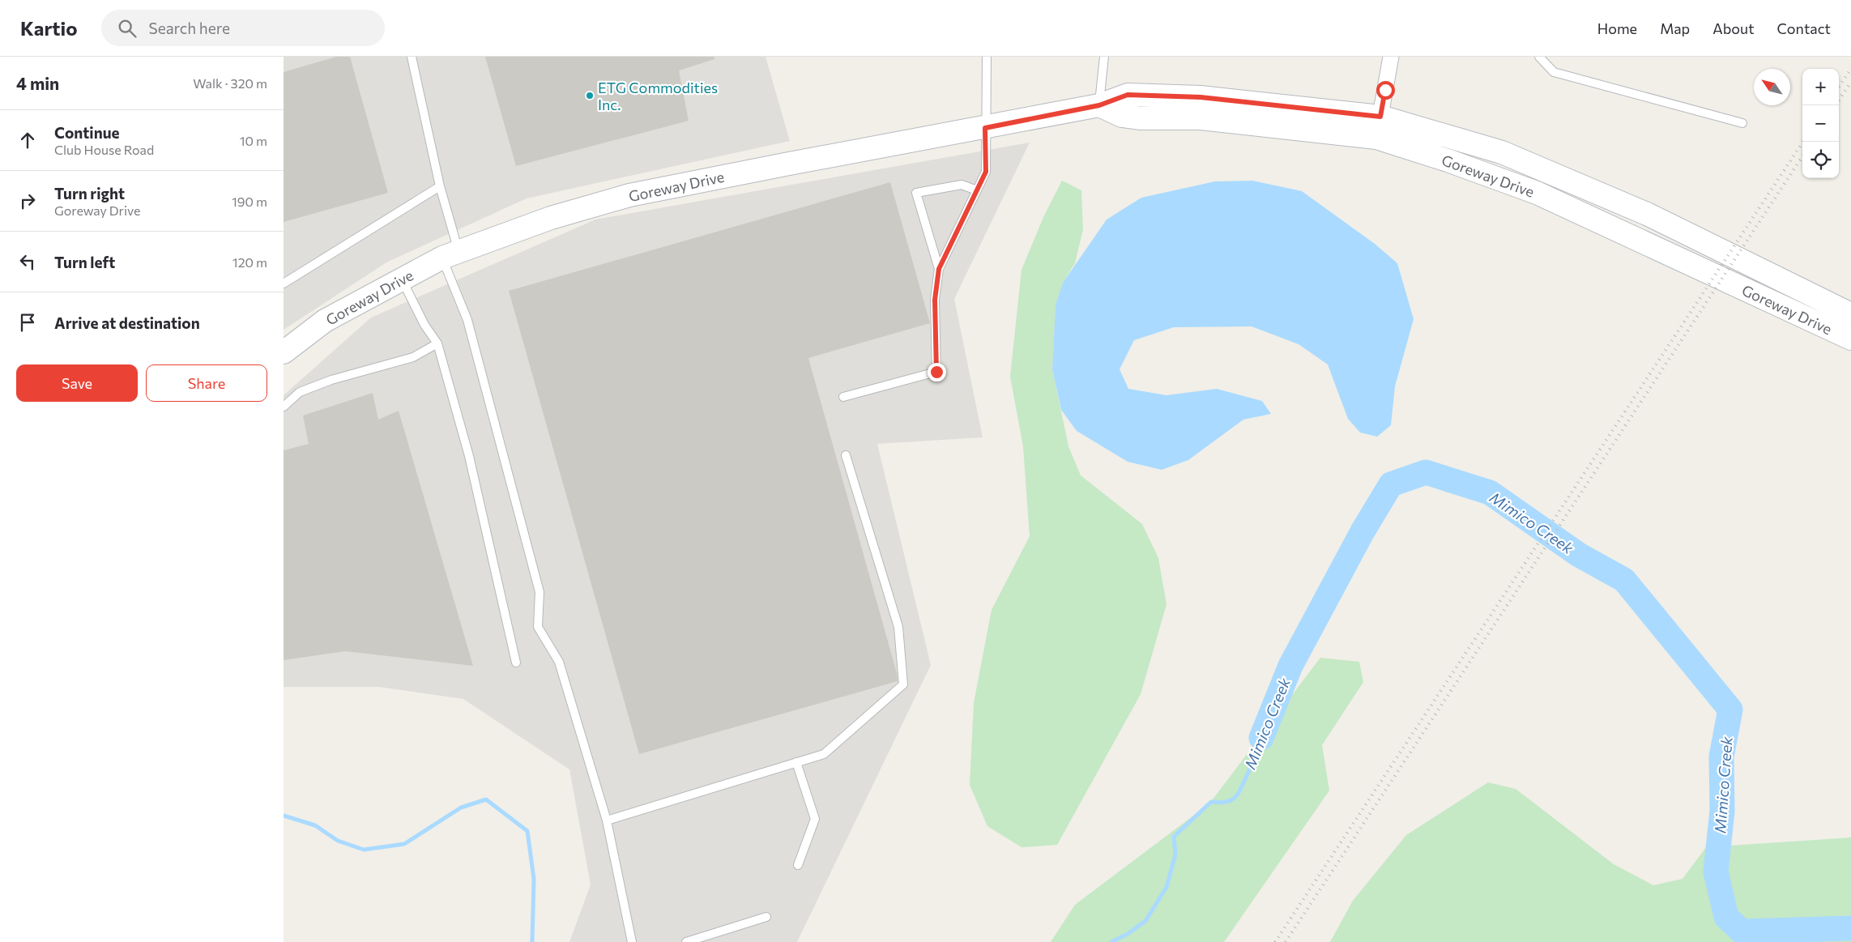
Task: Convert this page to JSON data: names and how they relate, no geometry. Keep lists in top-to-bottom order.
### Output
{
  "streets": {
    "main road": ["Goreway Drive"]
  },
  "water": ["Mimico Creek"],
  "places": ["ETG Commodities Inc."],
  "north": "top left",
  "page": {
    "header": "Kartio",
    "search": "Search here",
    "nav": [
      "Home",
      "Map",
      "About",
      "Contact"
    ],
    "heading": ["4 min", "Walk · 320 m"],
    "map_buttons": ["+", "−"],
    "list": [
      ["Continue", "Club House Road", "10 m"],
      ["Turn right", "Goreway Drive", "190 m"],
      ["Turn left", "120 m"],
      "Arrive at destination"
    ],
    "buttons": ["Save", "Share"]
  }
}
